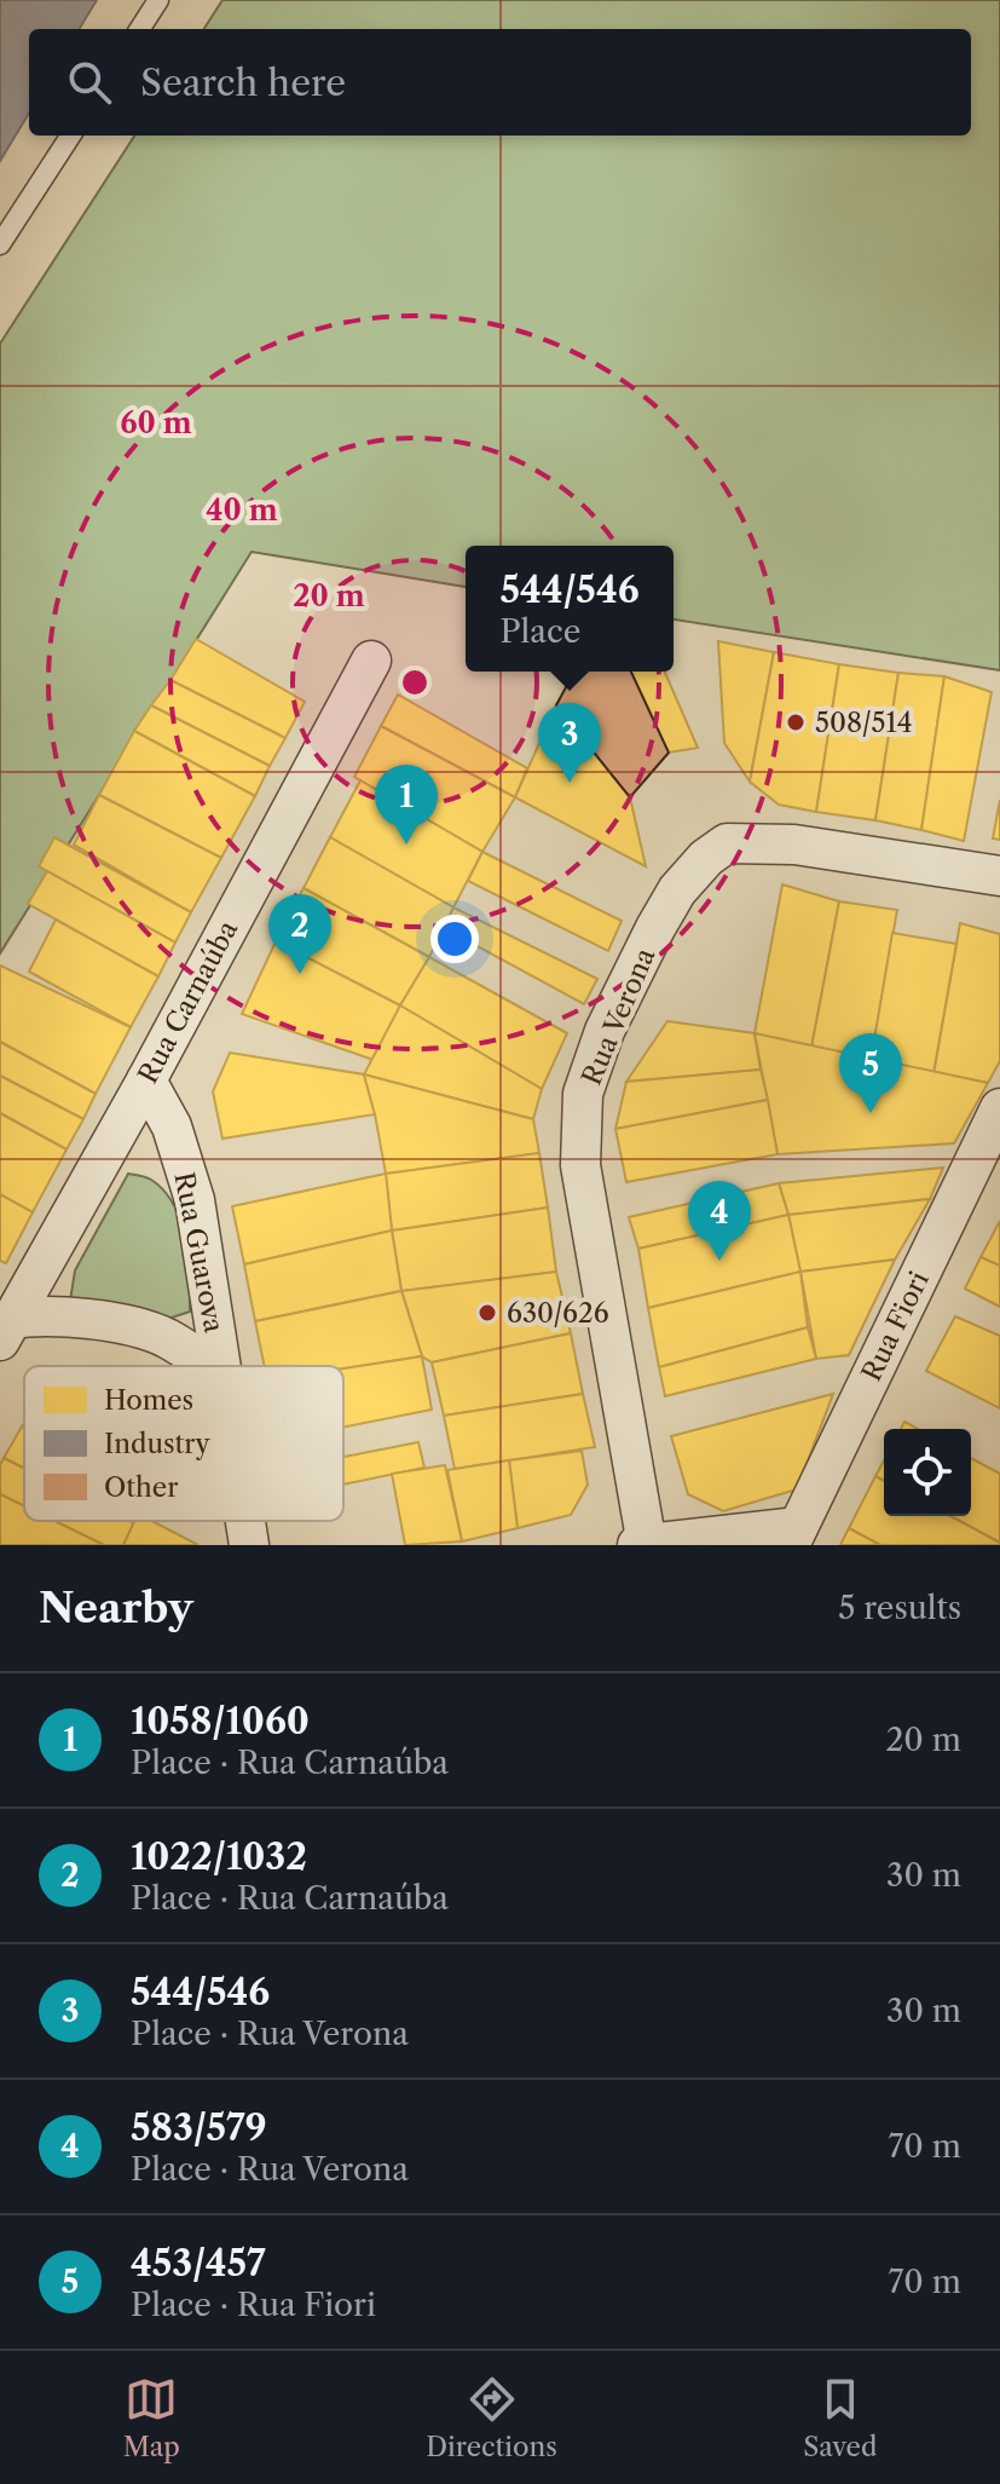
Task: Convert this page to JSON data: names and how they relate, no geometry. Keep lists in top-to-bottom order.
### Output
{
  "streets": {
    "street": [
      "Rua Carnaúba",
      "Rua Verona",
      "Rua Guarova",
      "Rua Fiori"
    ]
  },
  "crossings": [
    ["Rua Carnaúba", "Rua Guarova"]
  ],
  "places": ["508/514", "630/626"],
  "legend": ["Homes", "Industry", "Other"],
  "page": {
    "search": "Search here",
    "popup": ["544/546", "Place"],
    "pins": [
      "3",
      "1",
      "2",
      "5",
      "4"
    ],
    "heading": ["Nearby", "5 results"],
    "list": [
      {
        "mark": "1",
        "name": "1058/1060",
        "note": "Place · Rua Carnaúba",
        "value": "20 m"
      },
      {
        "mark": "2",
        "name": "1022/1032",
        "note": "Place · Rua Carnaúba",
        "value": "30 m"
      },
      {
        "mark": "3",
        "name": "544/546",
        "note": "Place · Rua Verona",
        "value": "30 m"
      },
      {
        "mark": "4",
        "name": "583/579",
        "note": "Place · Rua Verona",
        "value": "70 m"
      },
      {
        "mark": "5",
        "name": "453/457",
        "note": "Place · Rua Fiori",
        "value": "70 m"
      }
    ],
    "nav": ["Map", "Directions", "Saved"]
  },
  "rings": ["60 m", "40 m", "20 m"]
}
